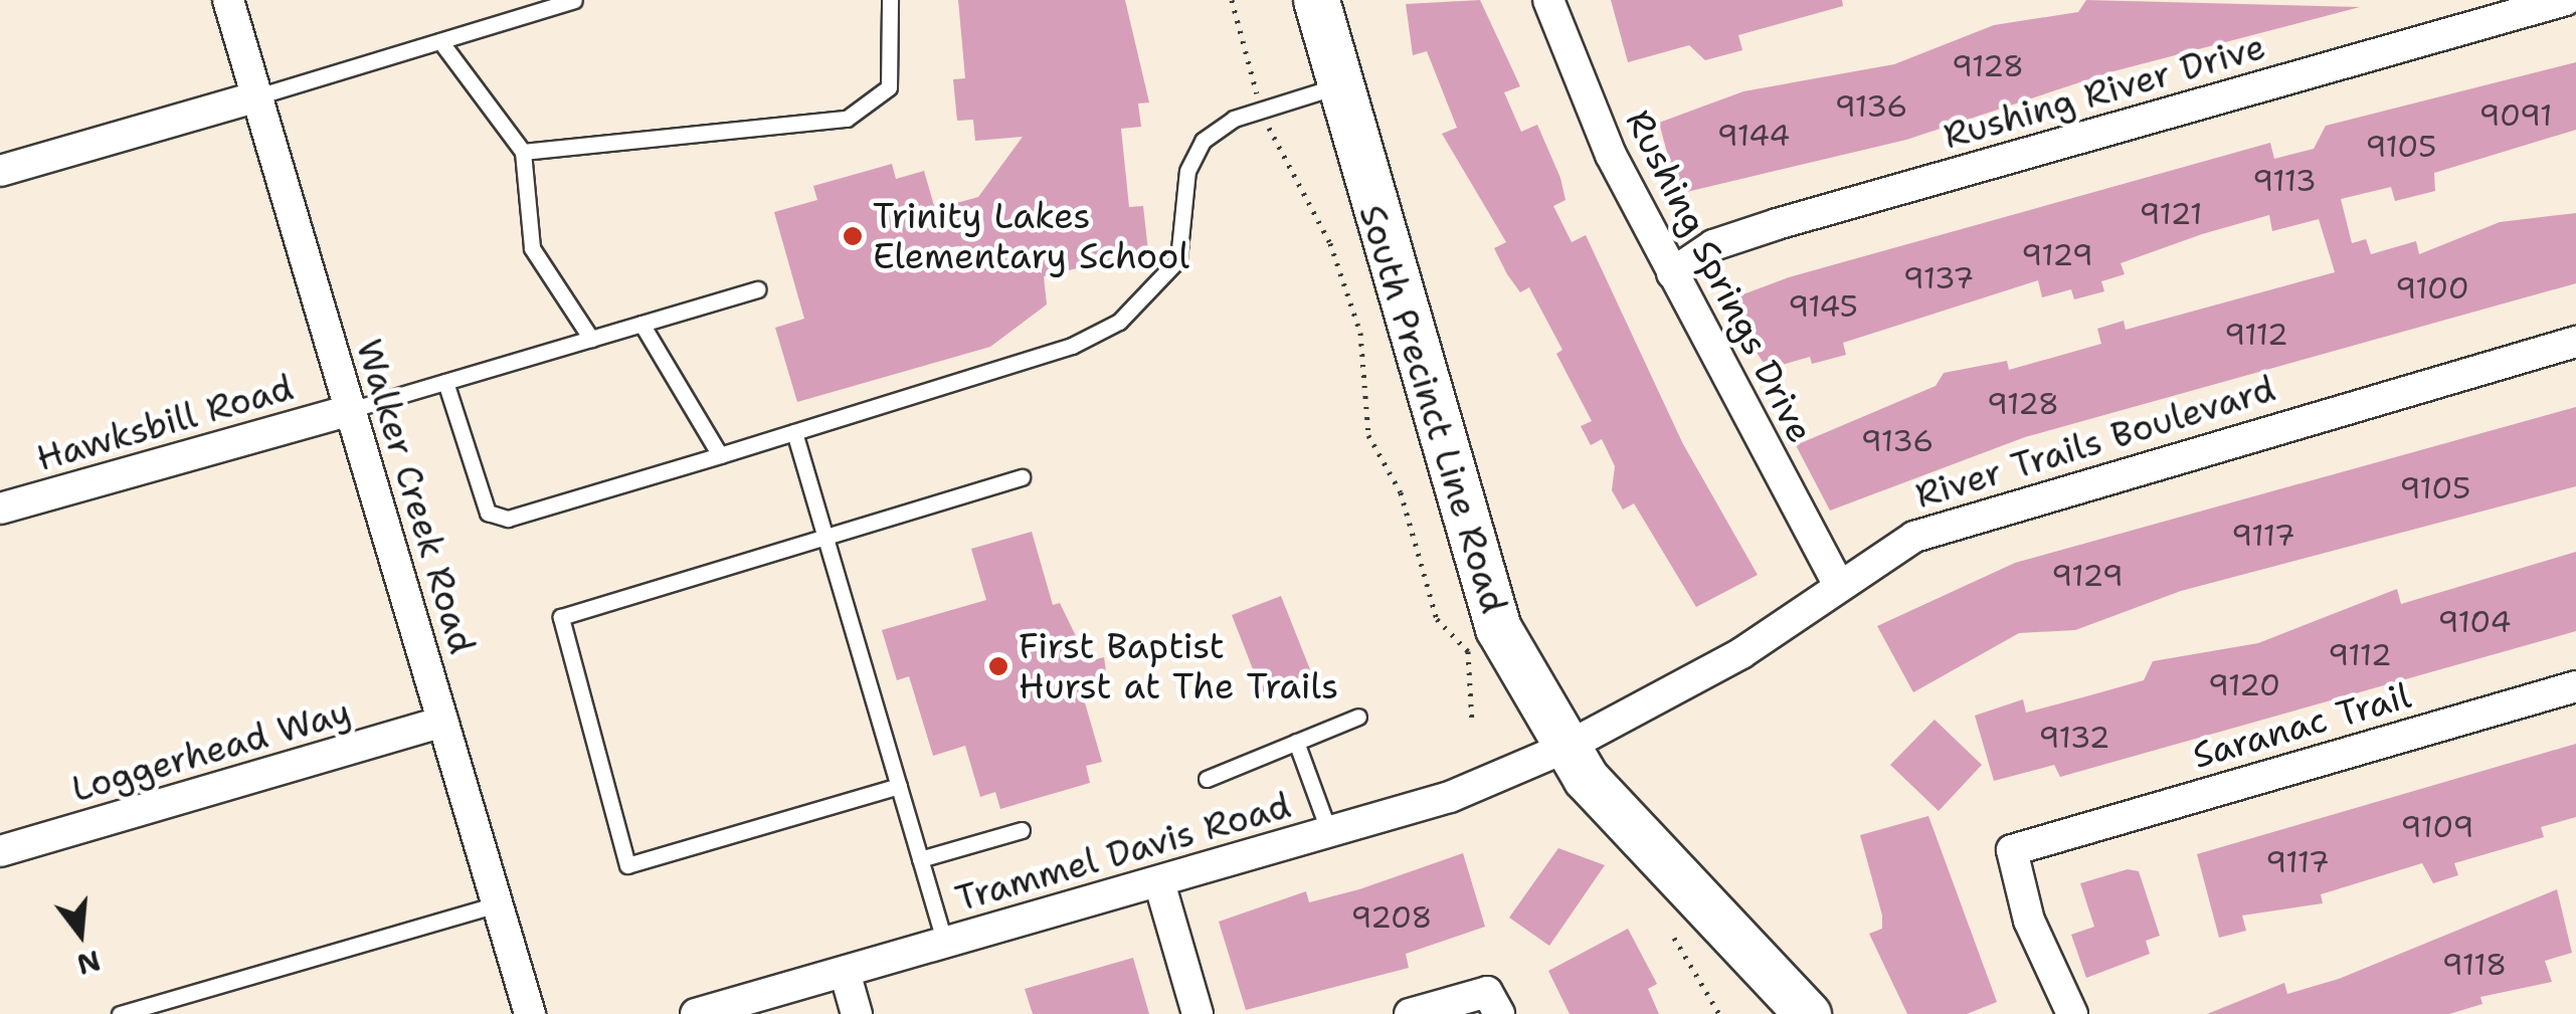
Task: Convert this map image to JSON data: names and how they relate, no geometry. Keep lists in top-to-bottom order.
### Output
{
  "streets": {
    "main road": ["South Precinct Line Road"],
    "street": [
      "Rushing River Drive",
      "Rushing Springs Drive",
      "Hawksbill Road",
      "River Trails Boulevard",
      "Walker Creek Road",
      "Saranac Trail",
      "Loggerhead Way",
      "Trammel Davis Road"
    ]
  },
  "crossings": [
    ["Rushing River Drive", "Rushing Springs Drive"],
    ["Rushing Springs Drive", "River Trails Boulevard"],
    ["South Precinct Line Road", "River Trails Boulevard"],
    ["South Precinct Line Road", "Trammel Davis Road"],
    ["Hawksbill Road", "Walker Creek Road"],
    ["River Trails Boulevard", "Trammel Davis Road"],
    ["Walker Creek Road", "Loggerhead Way"]
  ],
  "places": ["Trinity Lakes Elementary School", "First Baptist Hurst at The Trails"],
  "house_numbers": [
    "9128",
    "9136",
    "9091",
    "9144",
    "9105",
    "9113",
    "9121",
    "9129",
    "9137",
    "9100",
    "9145",
    "9112",
    "9128",
    "9136",
    "9105",
    "9117",
    "9129",
    "9104",
    "9112",
    "9120",
    "9132",
    "9109",
    "9117",
    "9208",
    "9118"
  ],
  "north": "bottom"
}
